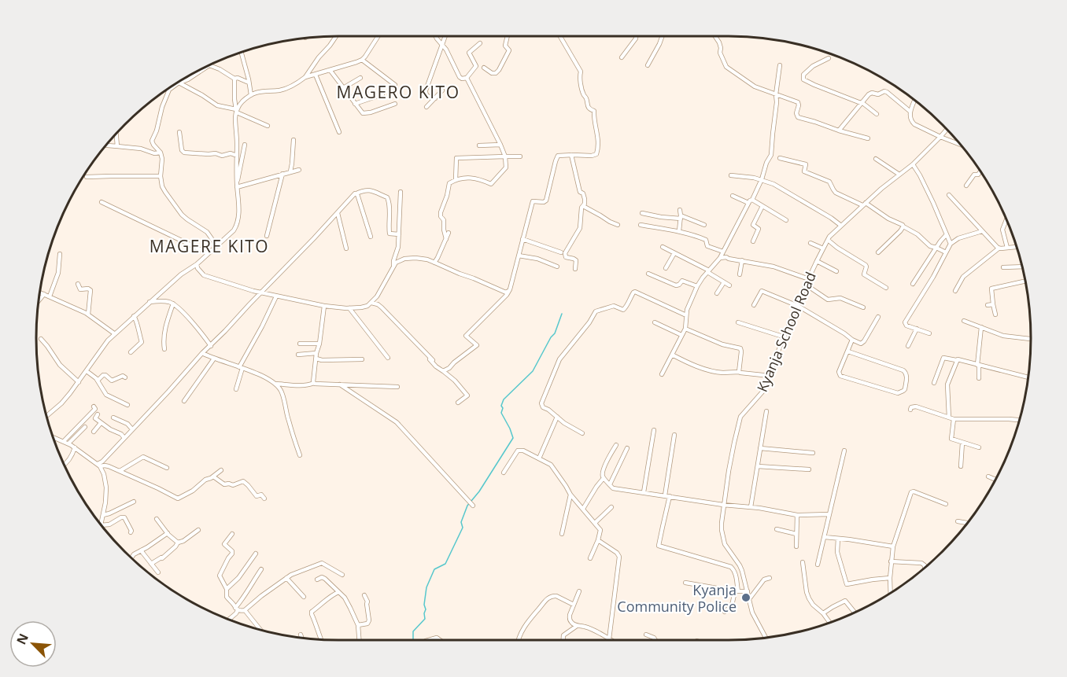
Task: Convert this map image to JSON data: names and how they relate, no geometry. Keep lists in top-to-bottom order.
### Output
{
  "streets": {
    "street": ["Kyanja School Road"]
  },
  "districts": ["MAGERO KITO", "MAGERE KITO"],
  "places": ["Kyanja Community Police"],
  "north": "top left"
}
